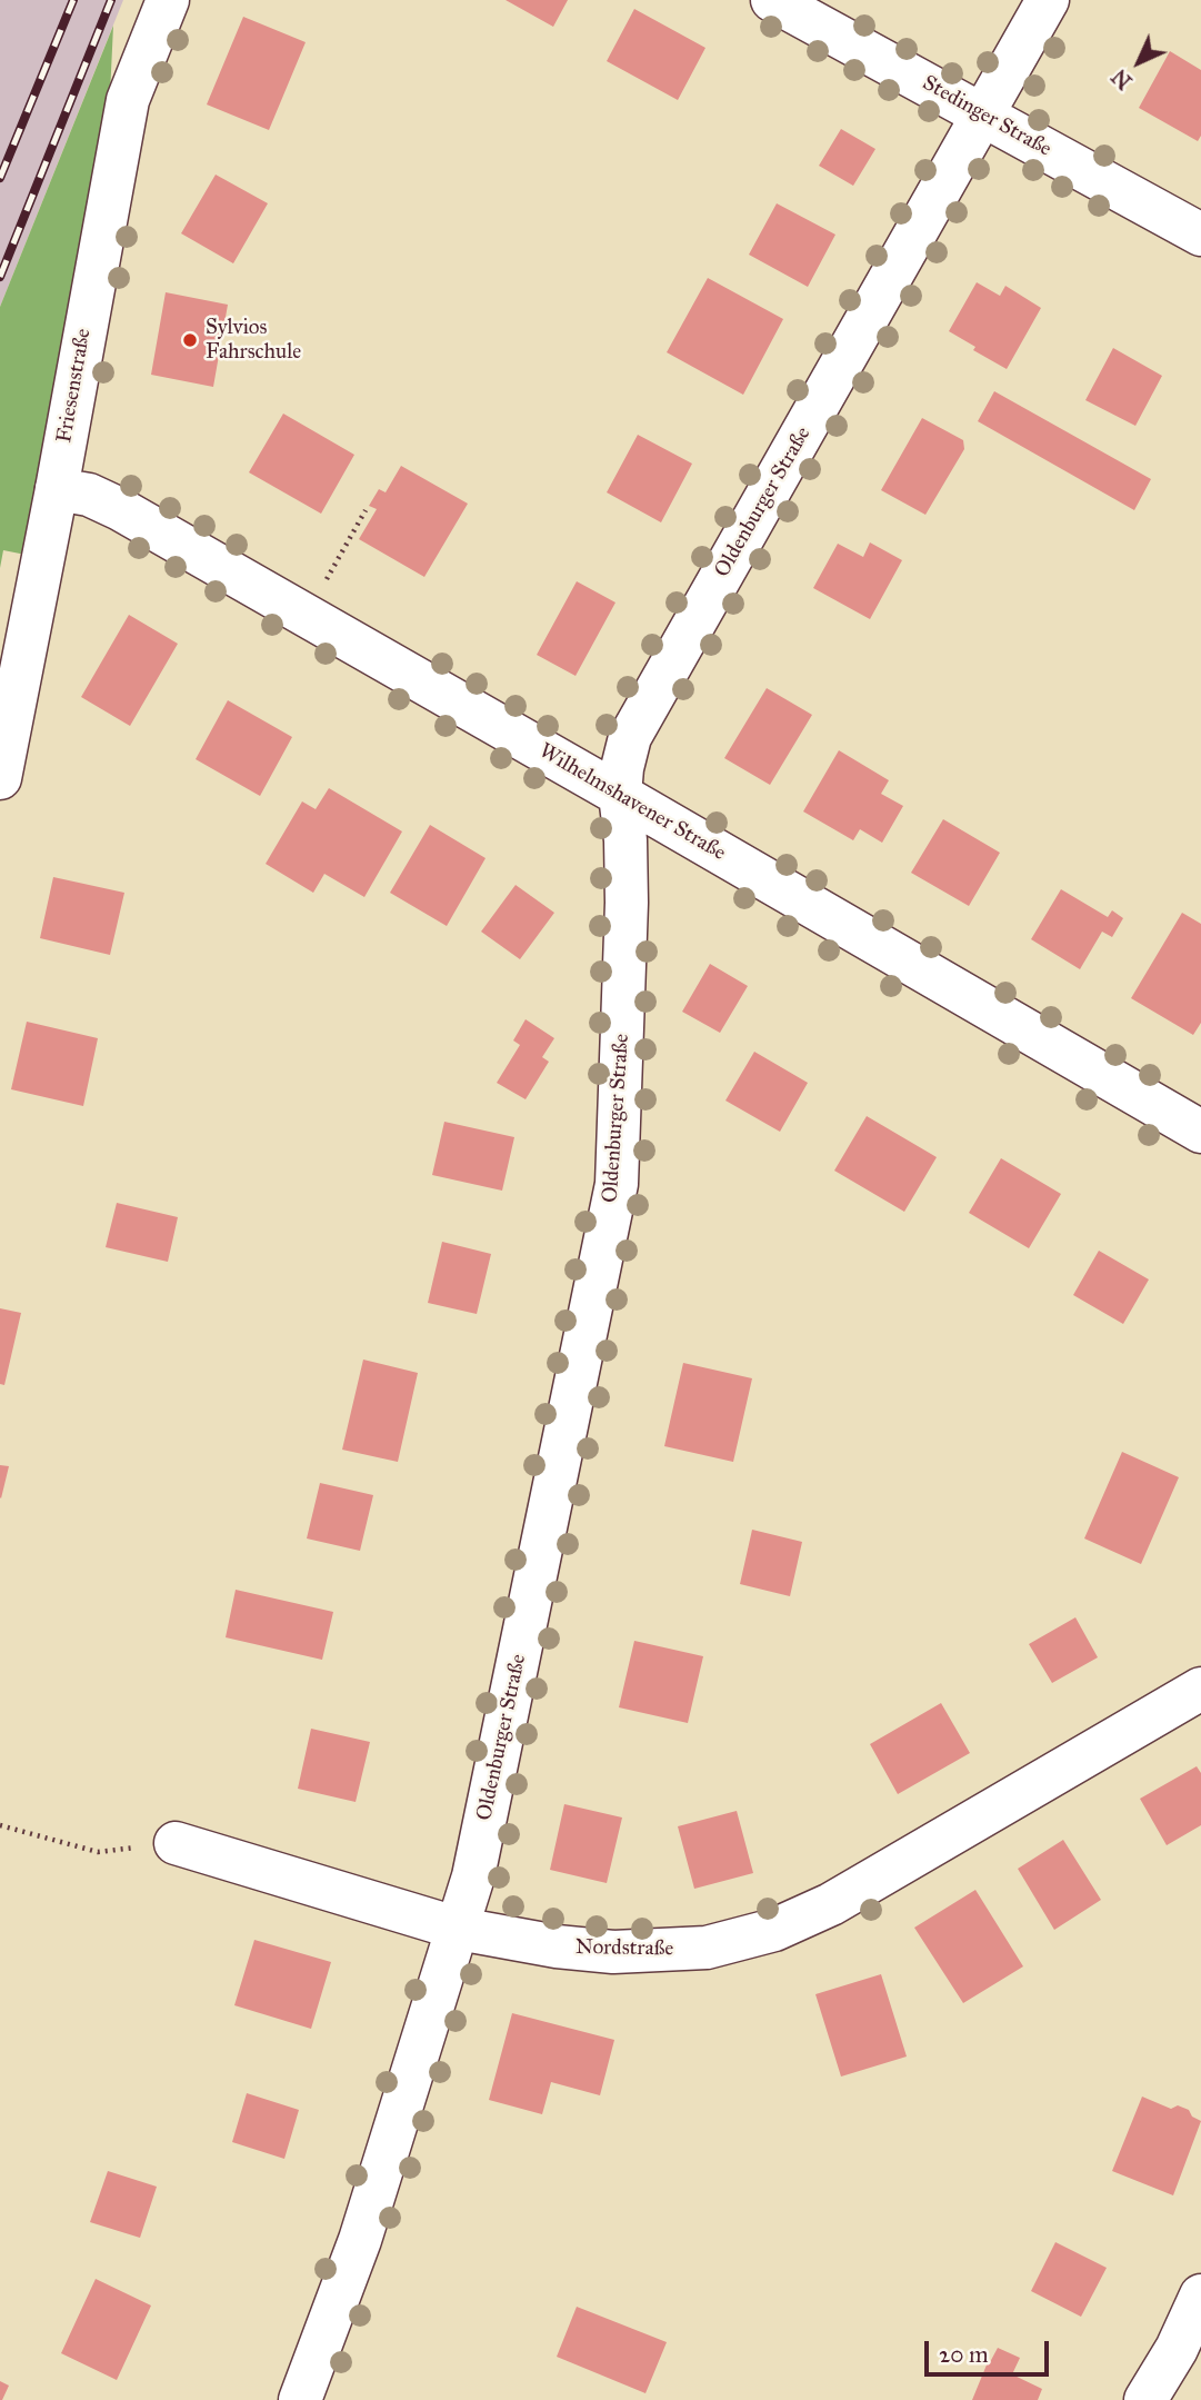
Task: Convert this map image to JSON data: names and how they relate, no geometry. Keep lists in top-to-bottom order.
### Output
{
  "streets": {
    "street": [
      "Stedinger Straße",
      "Friesenstraße",
      "Oldenburger Straße",
      "Wilhelmshavener Straße",
      "Nordstraße"
    ]
  },
  "crossings": [
    ["Stedinger Straße", "Oldenburger Straße"],
    ["Friesenstraße", "Wilhelmshavener Straße"],
    ["Oldenburger Straße", "Wilhelmshavener Straße"],
    ["Oldenburger Straße", "Nordstraße"]
  ],
  "places": ["Sylvios Fahrschule"],
  "scale_bar": "20 m",
  "north": "bottom left"
}
